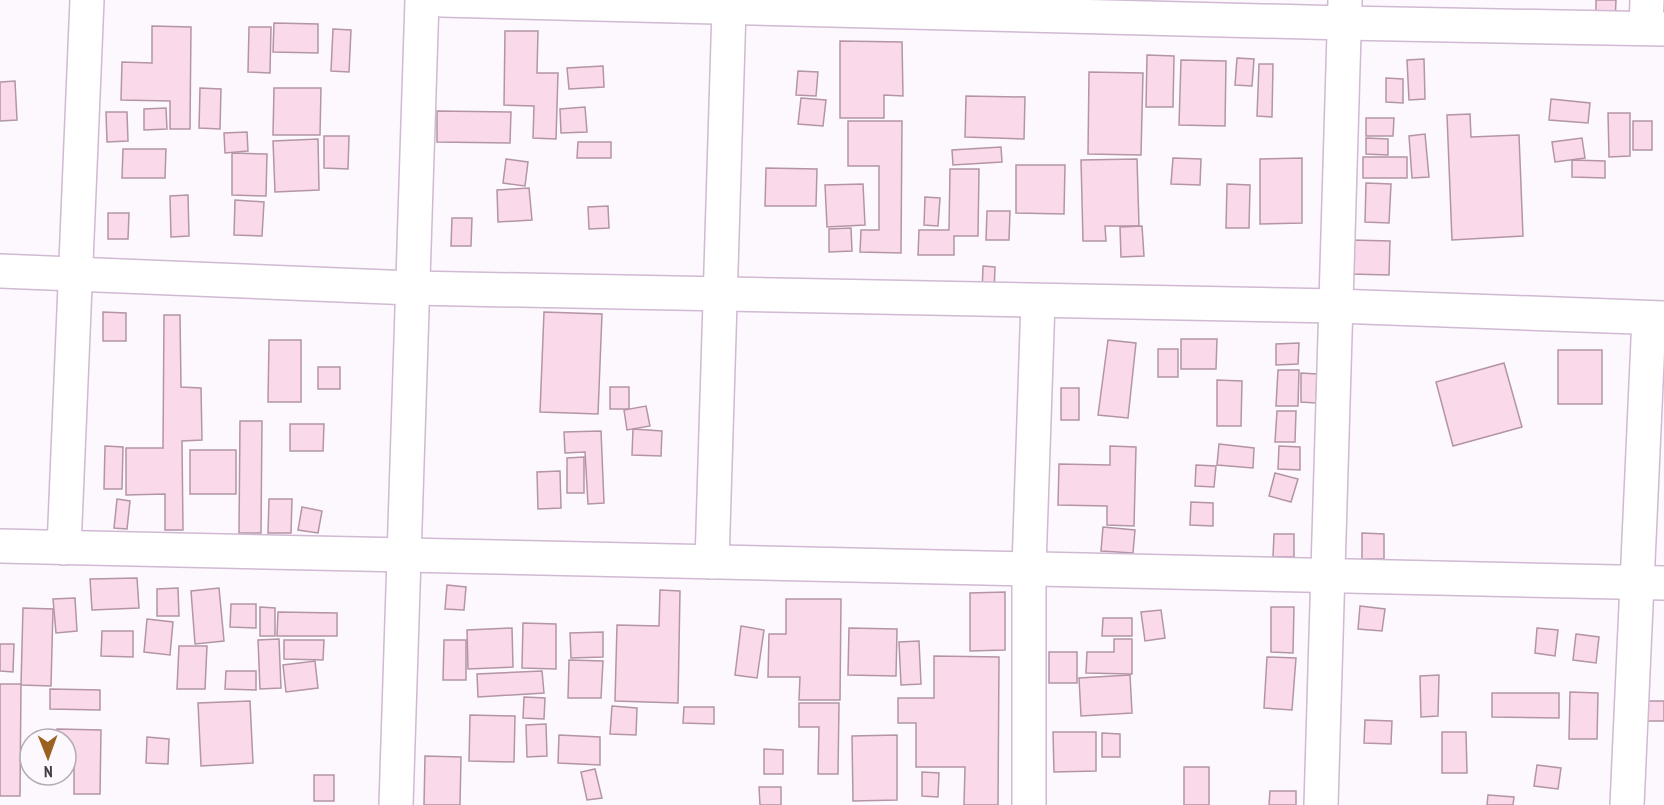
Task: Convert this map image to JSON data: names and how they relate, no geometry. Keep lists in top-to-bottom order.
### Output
{
  "north": "bottom"
}
